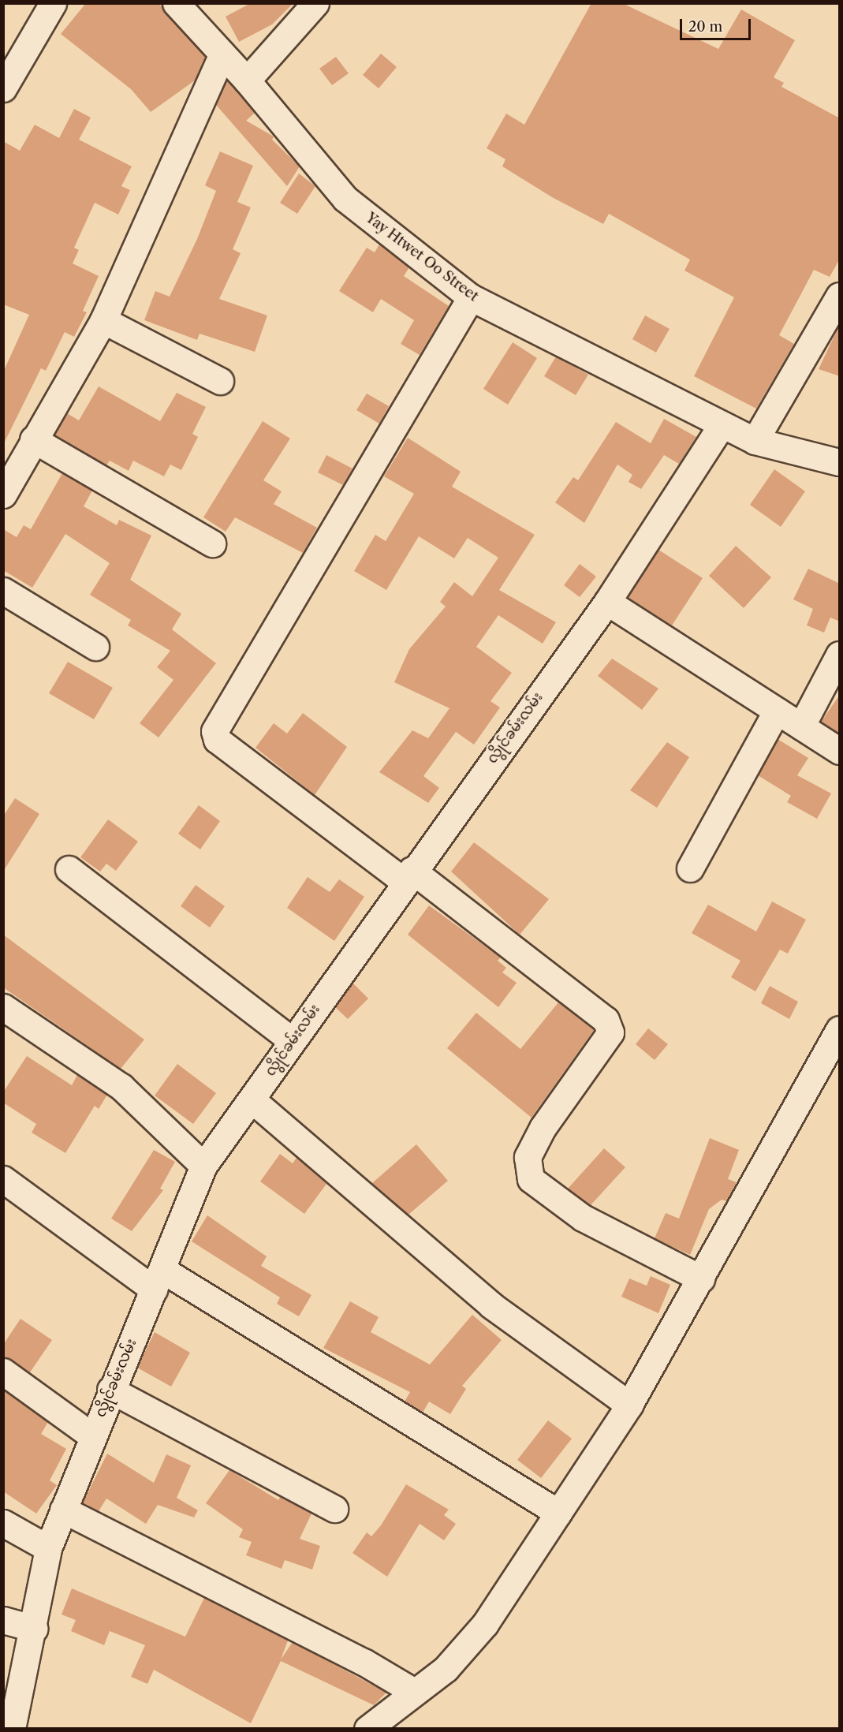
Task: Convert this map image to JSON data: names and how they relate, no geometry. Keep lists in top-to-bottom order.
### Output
{
  "streets": {
    "street": ["Yay Htwet Oo Street", "လွိုင်ခမ်းလမ်း"]
  },
  "crossings": [
    ["Yay Htwet Oo Street", "လွိုင်ခမ်းလမ်း"]
  ],
  "scale_bar": "20 m"
}
